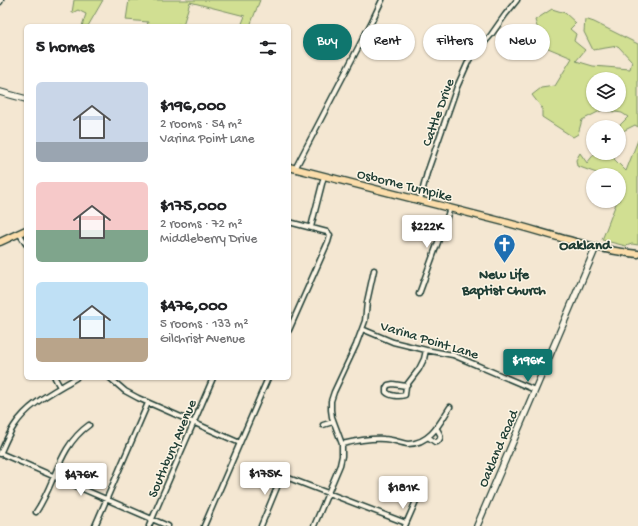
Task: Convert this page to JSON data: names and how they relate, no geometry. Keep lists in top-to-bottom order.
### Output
{
  "streets": {
    "main road": ["Osborne Turnpike"],
    "street": [
      "Cattle Drive",
      "Varina Point Lane",
      "Southbury Avenue",
      "Oakland Road"
    ]
  },
  "crossings": [
    ["Cattle Drive", "Osborne Turnpike"],
    ["Osborne Turnpike", "Oakland Road"],
    ["Varina Point Lane", "Oakland Road"]
  ],
  "districts": ["Oakland"],
  "places": {
    "church": ["New Life Baptist Church"]
  },
  "page": {
    "chip": [
      "Buy",
      "Rent",
      "Filters",
      "New"
    ],
    "heading": "5 homes",
    "map_buttons": ["+", "−"],
    "list": [
      {
        "name": "$196,000",
        "note": "2 rooms · 54 m² · Varina Point Lane"
      },
      {
        "name": "$175,000",
        "note": "2 rooms · 72 m² · Middleberry Drive"
      },
      {
        "name": "$476,000",
        "note": "5 rooms · 133 m² · Gilchrist Avenue"
      }
    ],
    "price": [
      "$222K",
      "$196K",
      "$175K",
      "$476K",
      "$181K"
    ]
  }
}
